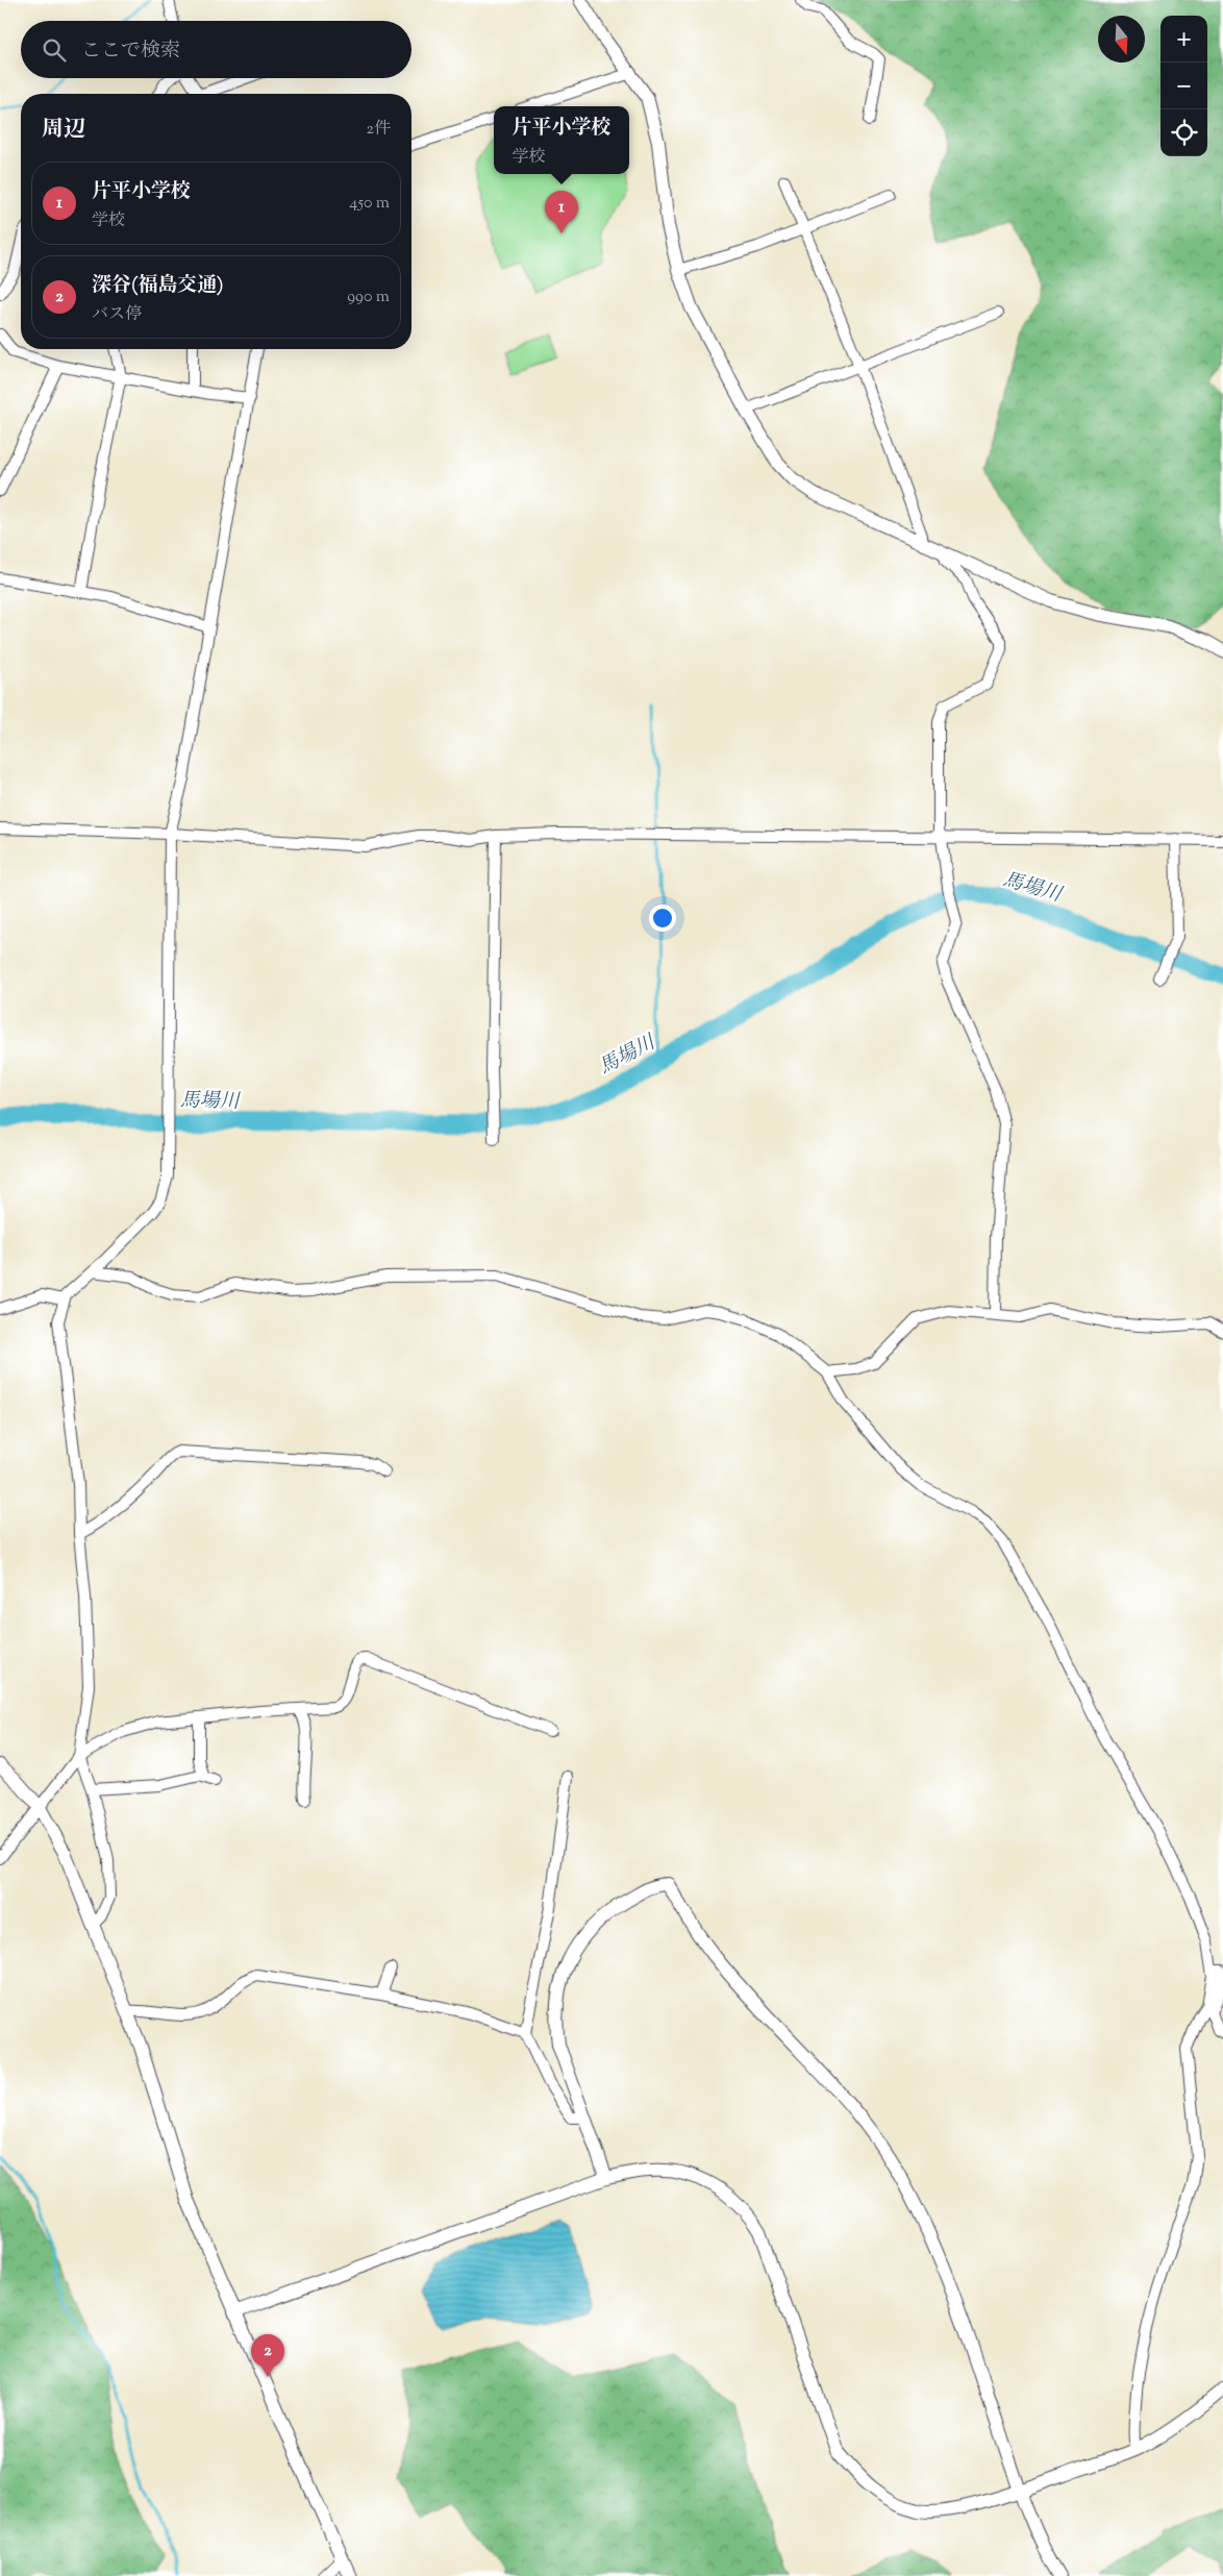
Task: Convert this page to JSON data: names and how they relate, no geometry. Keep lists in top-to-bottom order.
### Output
{
  "water": ["馬場川"],
  "north": "bottom",
  "page": {
    "map_buttons": ["+", "−"],
    "search": "ここで検索",
    "heading": ["周辺", "2件"],
    "popup": ["片平小学校", "学校"],
    "list": [
      {
        "mark": "1",
        "name": "片平小学校",
        "note": "学校",
        "value": "450 m"
      },
      {
        "mark": "2",
        "name": "深谷(福島交通)",
        "note": "バス停",
        "value": "990 m"
      }
    ],
    "pins": ["1", "2"]
  }
}
